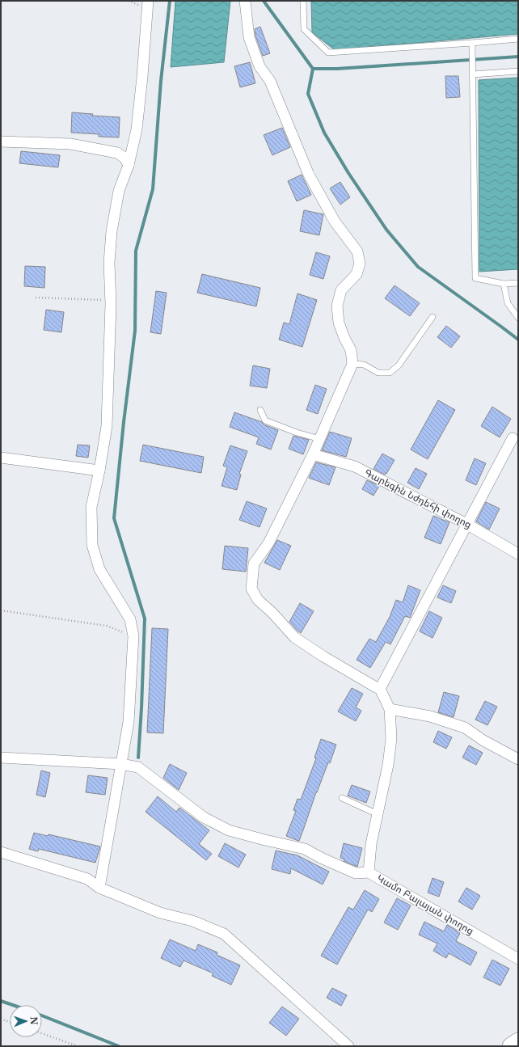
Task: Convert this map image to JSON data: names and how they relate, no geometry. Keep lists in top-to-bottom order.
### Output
{
  "streets": {
    "street": ["Գարեգին Նժդեհի փողոց", "Կամո Բալայան փողոց"]
  },
  "north": "right"
}
